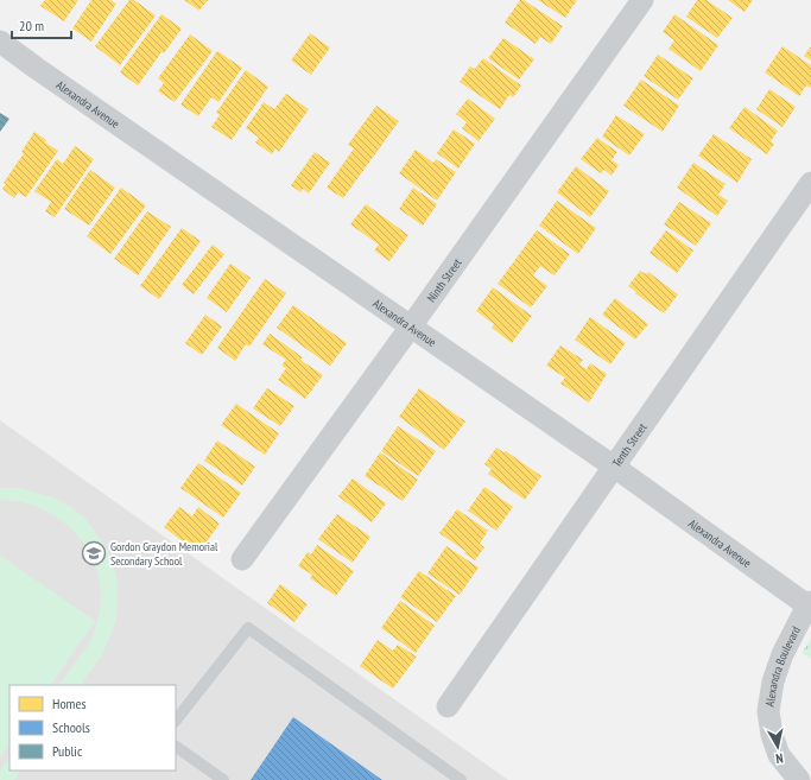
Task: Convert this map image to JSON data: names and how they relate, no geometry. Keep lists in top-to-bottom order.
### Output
{
  "streets": {
    "street": [
      "Alexandra Avenue",
      "Ninth Street",
      "Tenth Street",
      "Alexandra Boulevard"
    ]
  },
  "crossings": [
    ["Alexandra Avenue", "Ninth Street"],
    ["Alexandra Avenue", "Tenth Street"],
    ["Alexandra Avenue", "Alexandra Boulevard"]
  ],
  "places": {
    "school or university": ["Gordon Graydon Memorial Secondary School"]
  },
  "legend": ["Homes", "Schools", "Public"],
  "scale_bar": "20 m",
  "north": "bottom"
}
